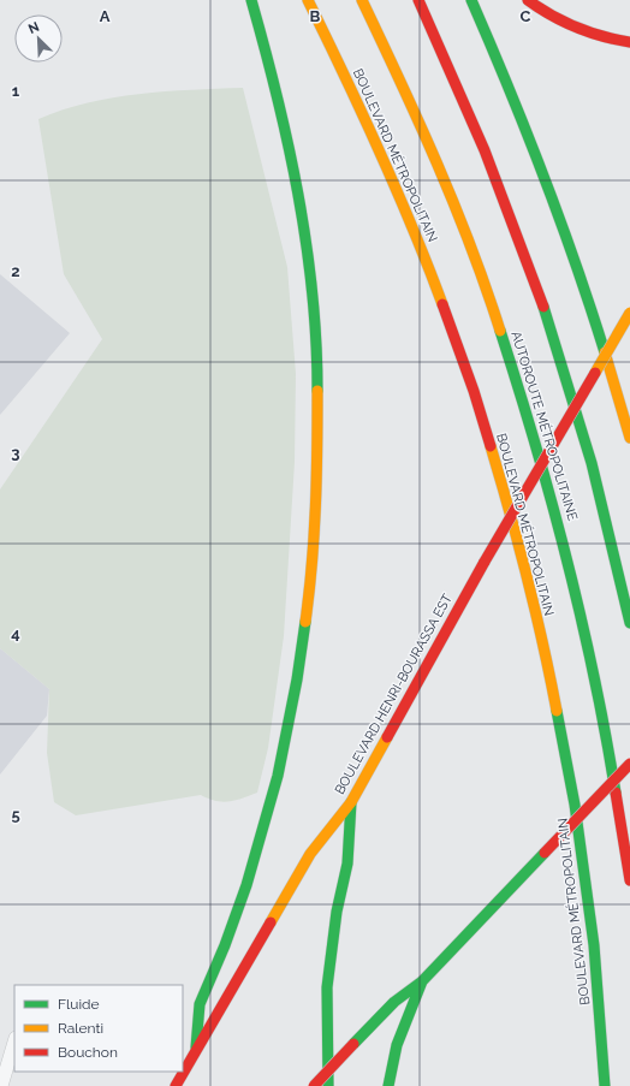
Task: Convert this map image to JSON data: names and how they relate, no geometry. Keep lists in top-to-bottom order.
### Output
{
  "streets": {
    "main road": ["BOULEVARD MÉTROPOLITAIN", "AUTOROUTE MÉTROPOLITAINE", "BOULEVARD HENRI-BOURASSA EST"]
  },
  "legend": ["Fluide", "Ralenti", "Bouchon"],
  "north": "top left",
  "grid": {
    "columns": ["A", "B", "C"],
    "rows": [
      "1",
      "2",
      "3",
      "4",
      "5"
    ]
  }
}
